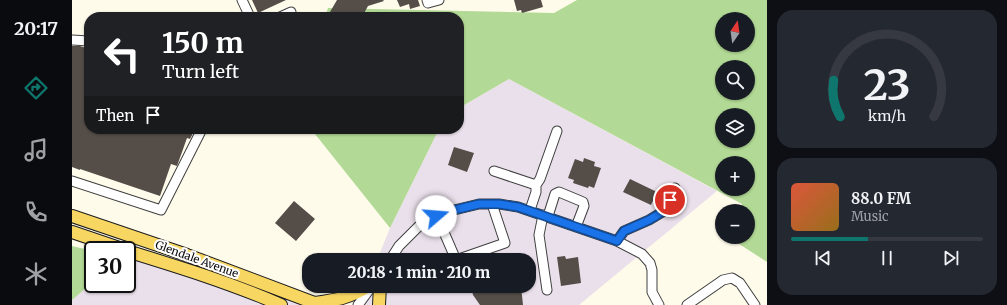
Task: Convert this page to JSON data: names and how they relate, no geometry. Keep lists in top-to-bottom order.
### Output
{
  "streets": {
    "main road": ["Glendale Avenue"]
  },
  "north": "top",
  "page": {
    "tabs": "20:17",
    "map_buttons": ["+", "−"],
    "turn": ["150 m", "Turn left"],
    "then": "Then",
    "song": ["88.0 FM", "Music"],
    "limit": "30",
    "trip": "20:18 · 1 min · 210 m",
    "gauge": ["23", "km/h"]
  }
}
